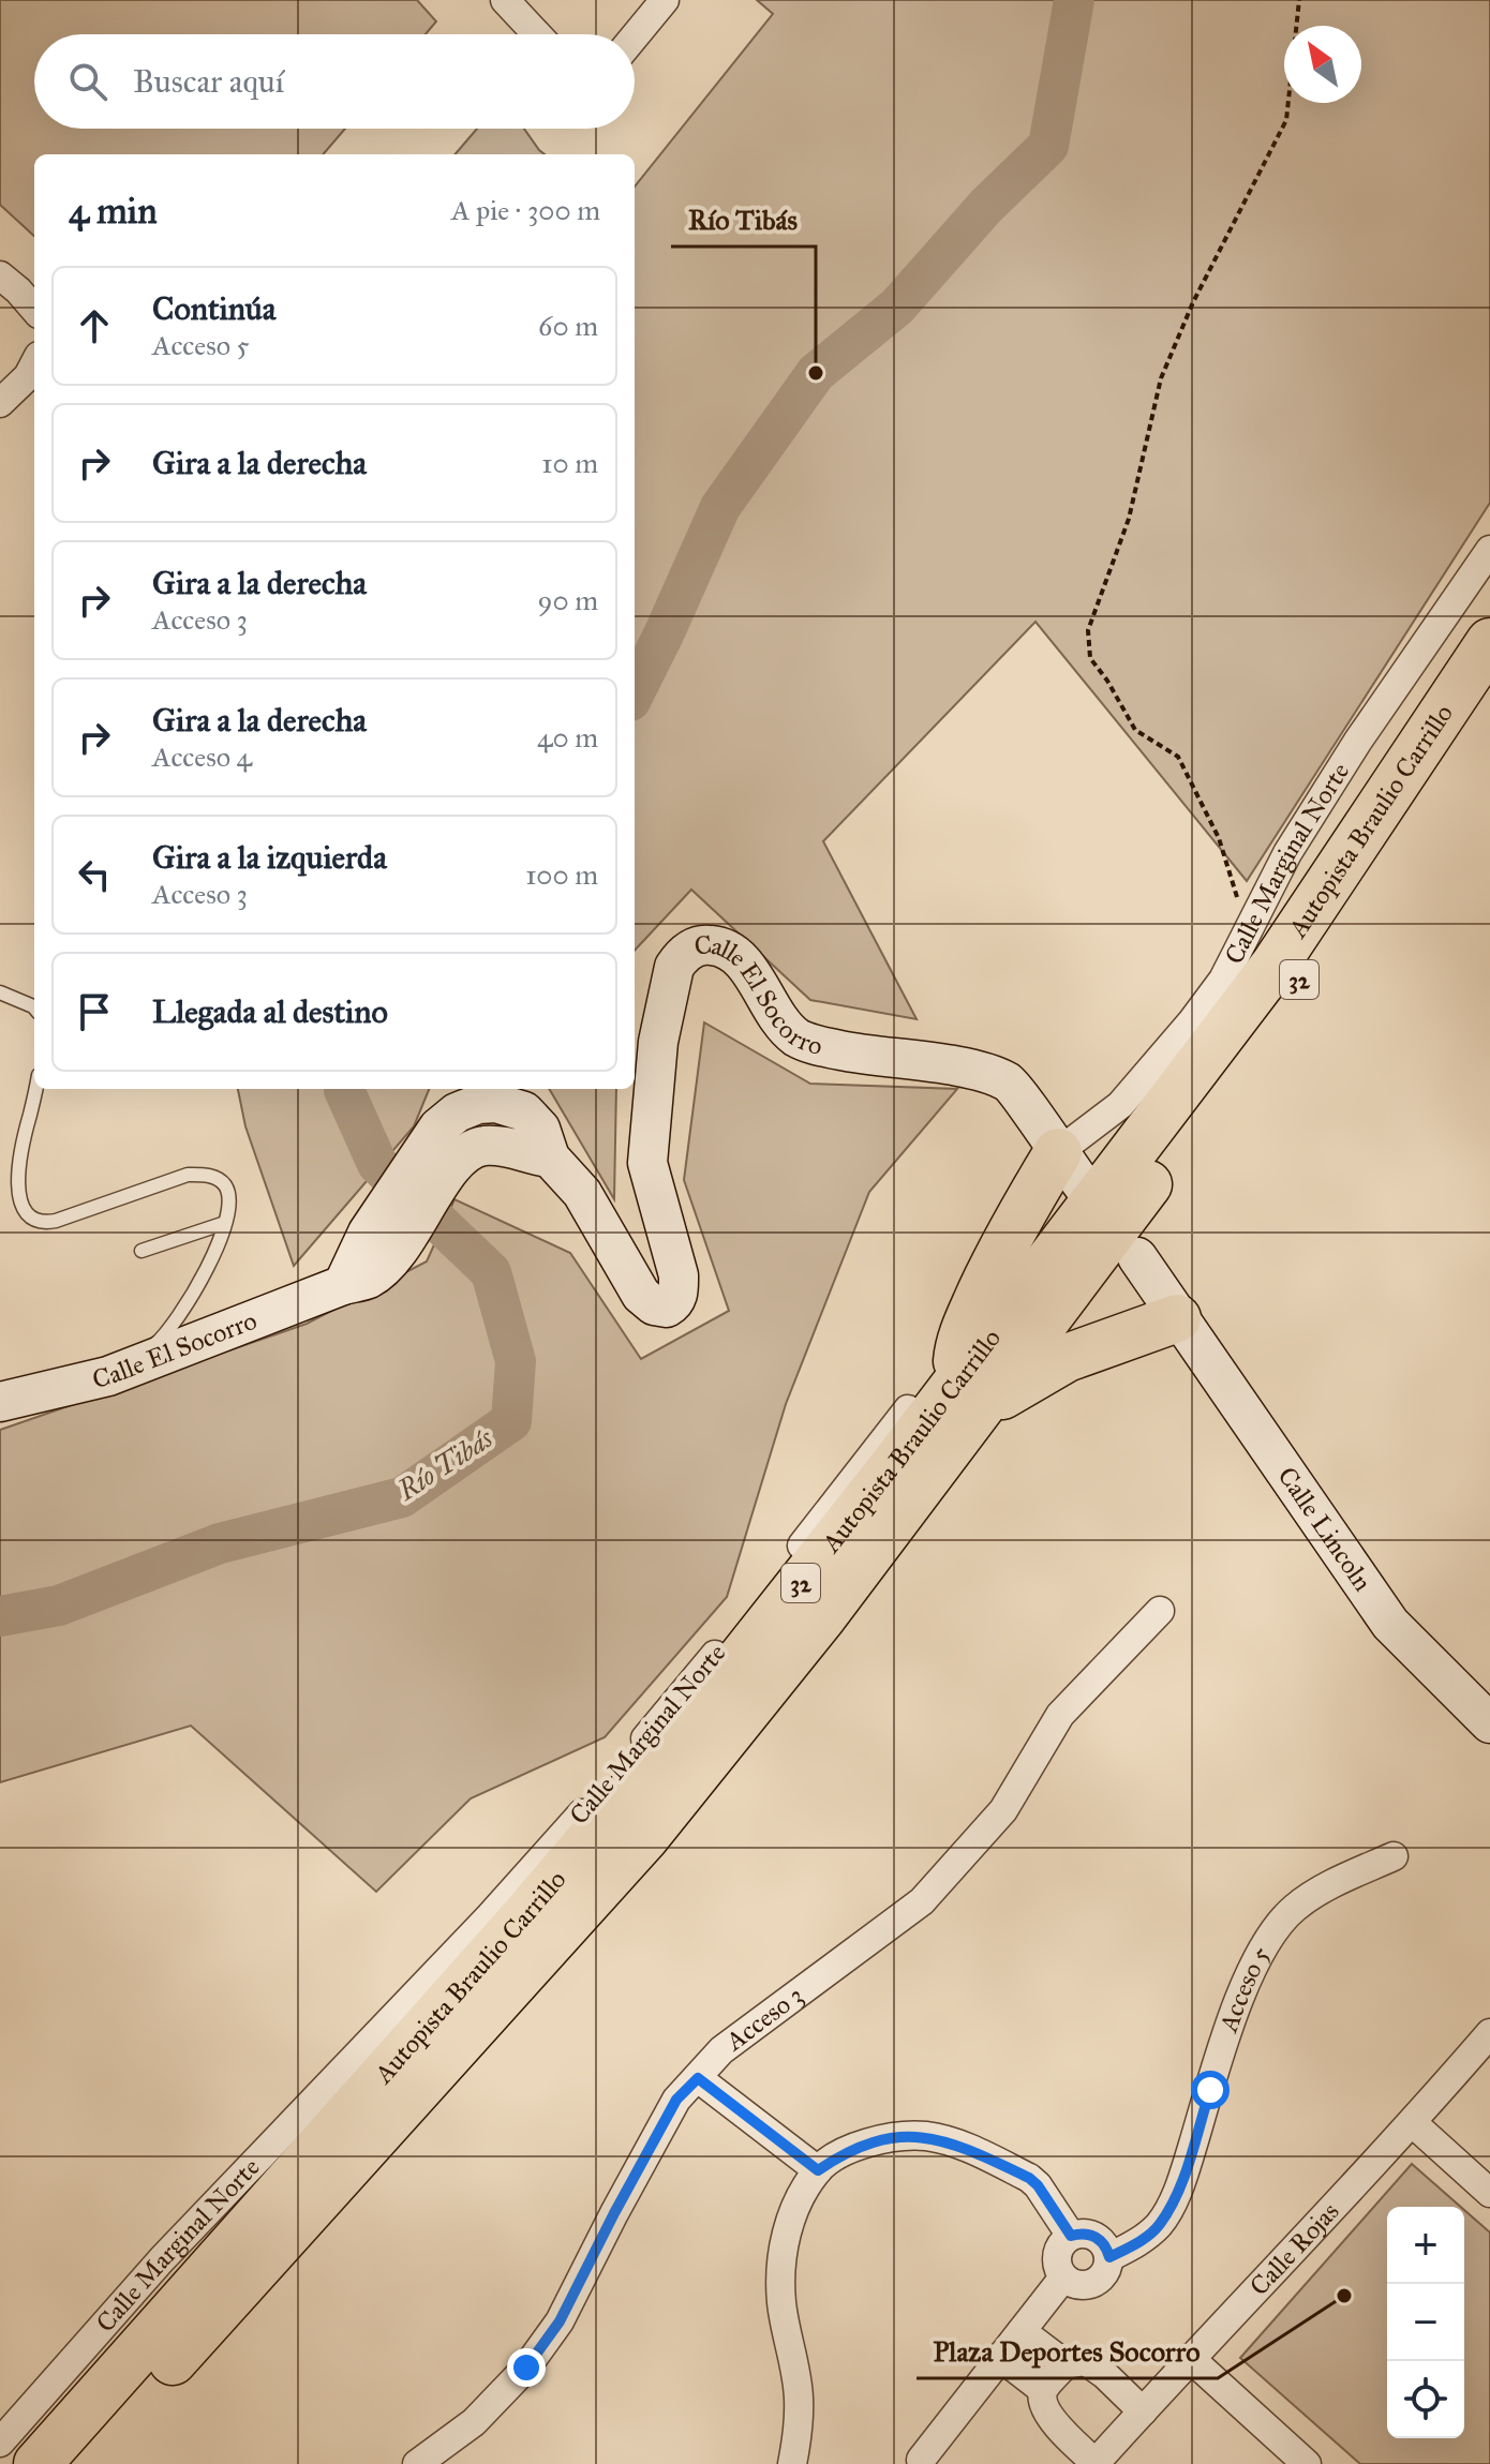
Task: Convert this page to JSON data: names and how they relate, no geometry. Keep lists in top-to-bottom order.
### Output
{
  "streets": {
    "highway": ["Autopista Braulio Carrillo", "32"],
    "street": [
      "Calle Marginal Norte",
      "Calle El Socorro",
      "Calle Lincoln",
      "Acceso 5",
      "Acceso 3",
      "Calle Rojas"
    ]
  },
  "crossings": [
    ["Autopista Braulio Carrillo", "Calle Marginal Norte"],
    ["Calle Marginal Norte", "Calle El Socorro"]
  ],
  "water": ["Río Tibás"],
  "places": ["Río Tibás", "Plaza Deportes Socorro"],
  "north": "top left",
  "page": {
    "search": "Buscar aquí",
    "heading": ["4 min", "A pie · 300 m"],
    "list": [
      ["Continúa", "Acceso 5", "60 m"],
      ["Gira a la derecha", "10 m"],
      ["Gira a la derecha", "Acceso 3", "90 m"],
      ["Gira a la derecha", "Acceso 4", "40 m"],
      ["Gira a la izquierda", "Acceso 3", "100 m"],
      "Llegada al destino"
    ],
    "map_buttons": ["+", "−"]
  }
}
